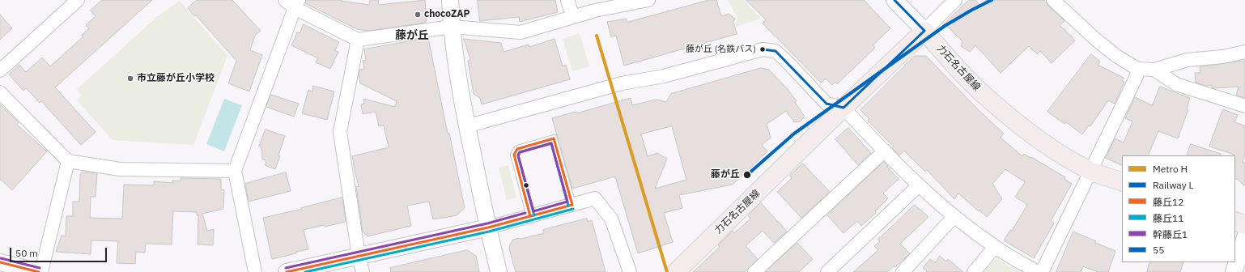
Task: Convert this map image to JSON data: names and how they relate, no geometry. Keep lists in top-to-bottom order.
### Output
{
  "streets": {
    "main road": ["力石名古屋線"]
  },
  "districts": ["藤が丘"],
  "places": [
    "chocoZAP",
    "藤が丘 (名鉄バス)",
    "市立藤が丘小学校",
    "藤が丘"
  ],
  "lines": [
    "rail line L",
    "transit line 55",
    "metro line H",
    "transit line 藤丘12",
    "transit line 藤丘11",
    "transit line 幹藤丘1"
  ],
  "legend": [
    "Metro H",
    "Railway L",
    "藤丘12",
    "藤丘11",
    "幹藤丘1",
    "55"
  ],
  "scale_bar": "50 m"
}
